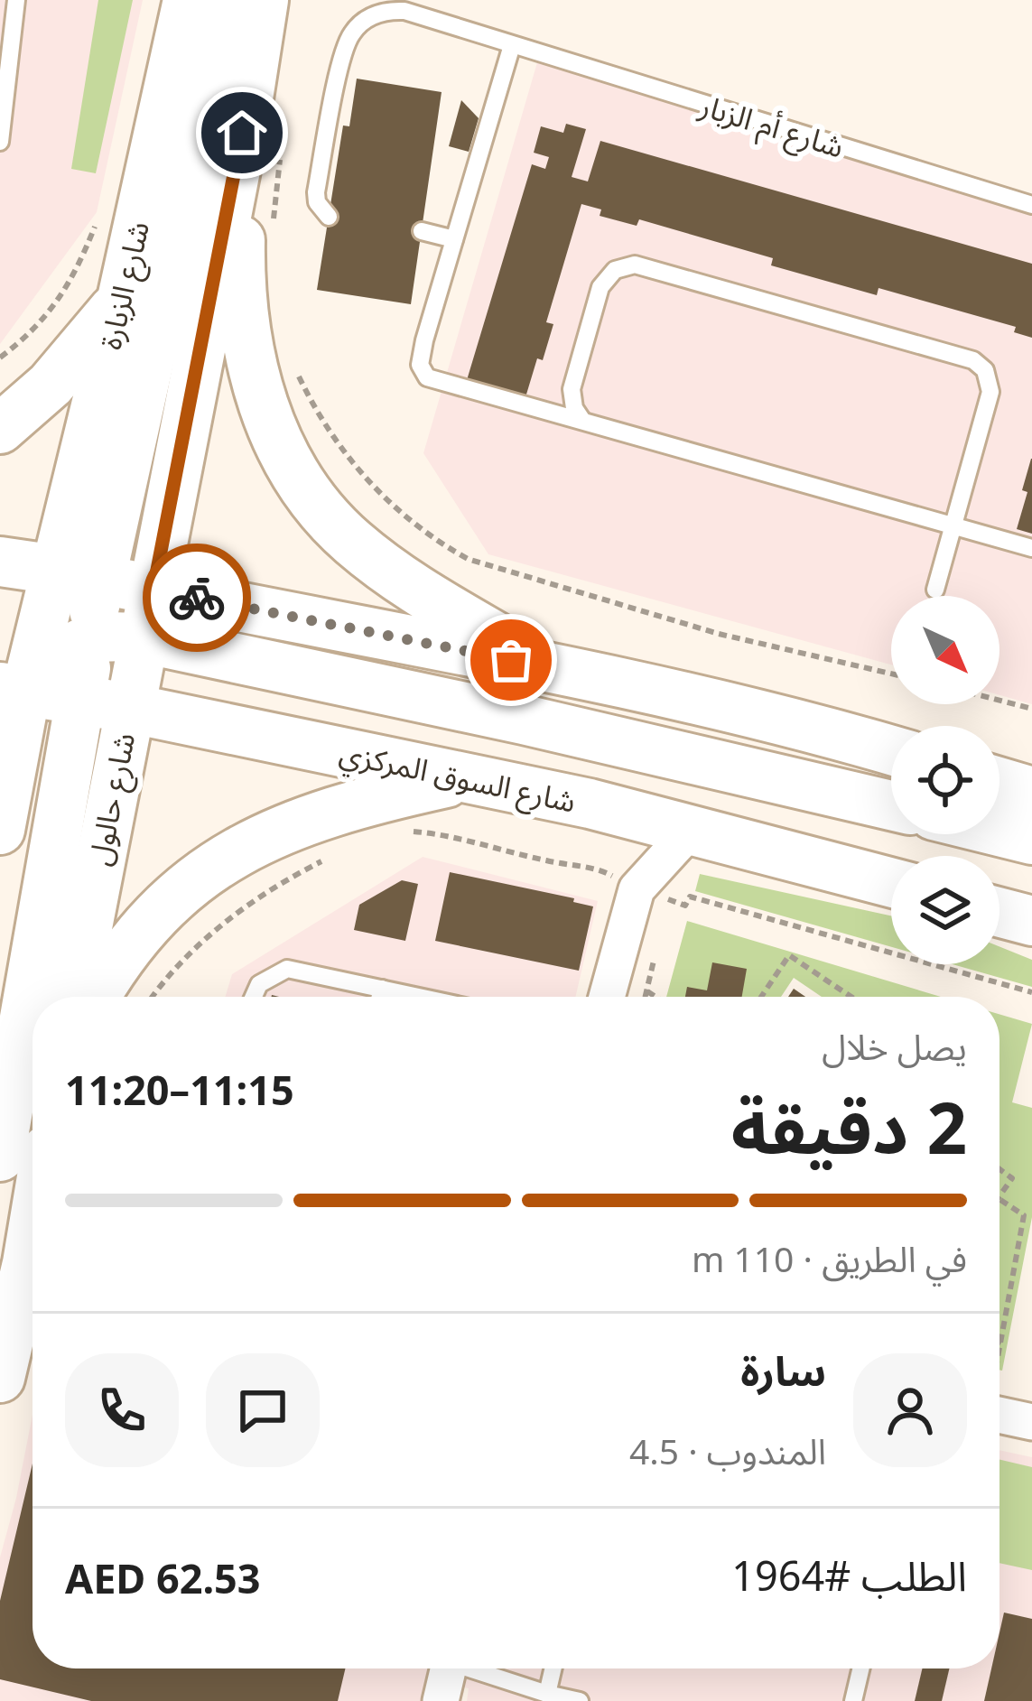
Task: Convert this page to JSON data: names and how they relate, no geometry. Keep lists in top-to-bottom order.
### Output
{
  "streets": {
    "main road": ["شارع الزبارة", "شارع السوق المركزي", "شارع حالول"],
    "lane": ["شارع أم الزبار"]
  },
  "crossings": [
    ["شارع الزبارة", "شارع حالول"],
    ["شارع السوق المركزي", "شارع حالول"]
  ],
  "north": "bottom right",
  "page": {
    "heading": ["2 دقيقة", "يصل خلال", "11:15–11:20"],
    "panel": [
      "سارة",
      "المندوب · 4.5",
      "الطلب #1964",
      "AED 62.53"
    ],
    "bar": "في الطريق · 110 m"
  }
}
